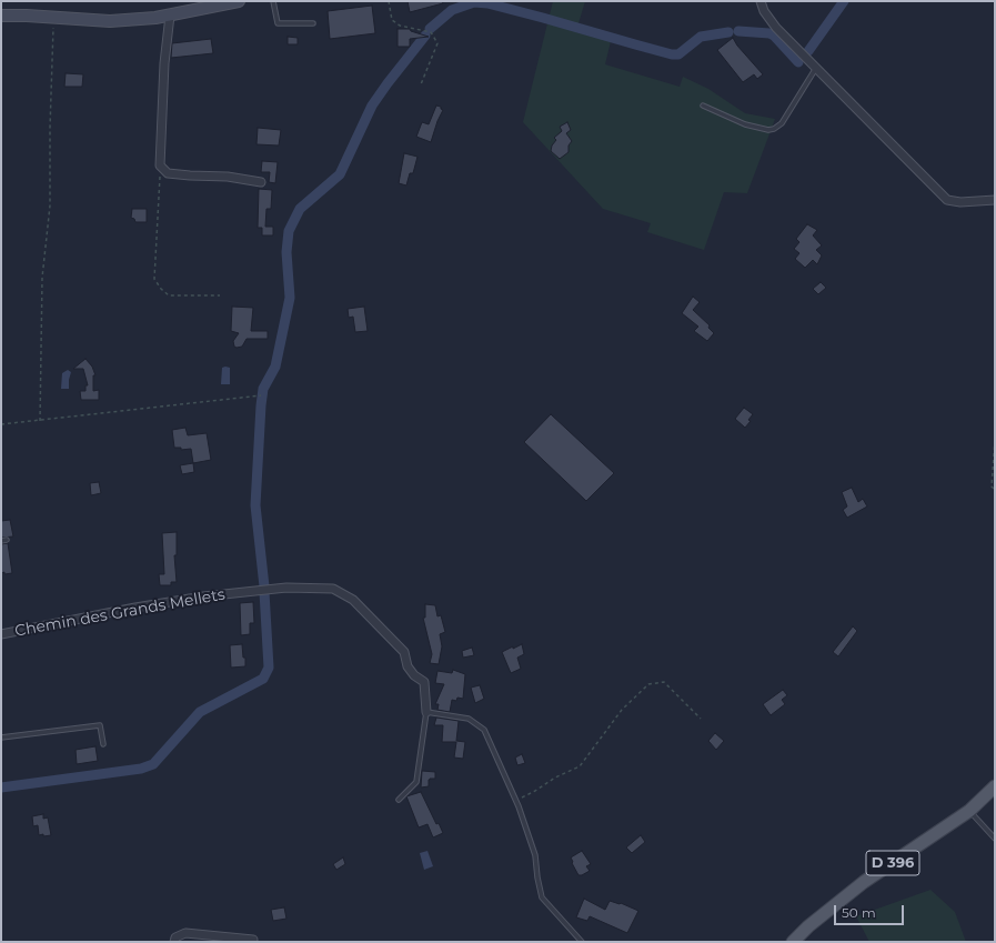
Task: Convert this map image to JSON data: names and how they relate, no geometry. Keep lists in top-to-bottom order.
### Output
{
  "streets": {
    "main road": ["D 396"],
    "street": ["Chemin des Grands Mellets"]
  },
  "scale_bar": "50 m"
}
